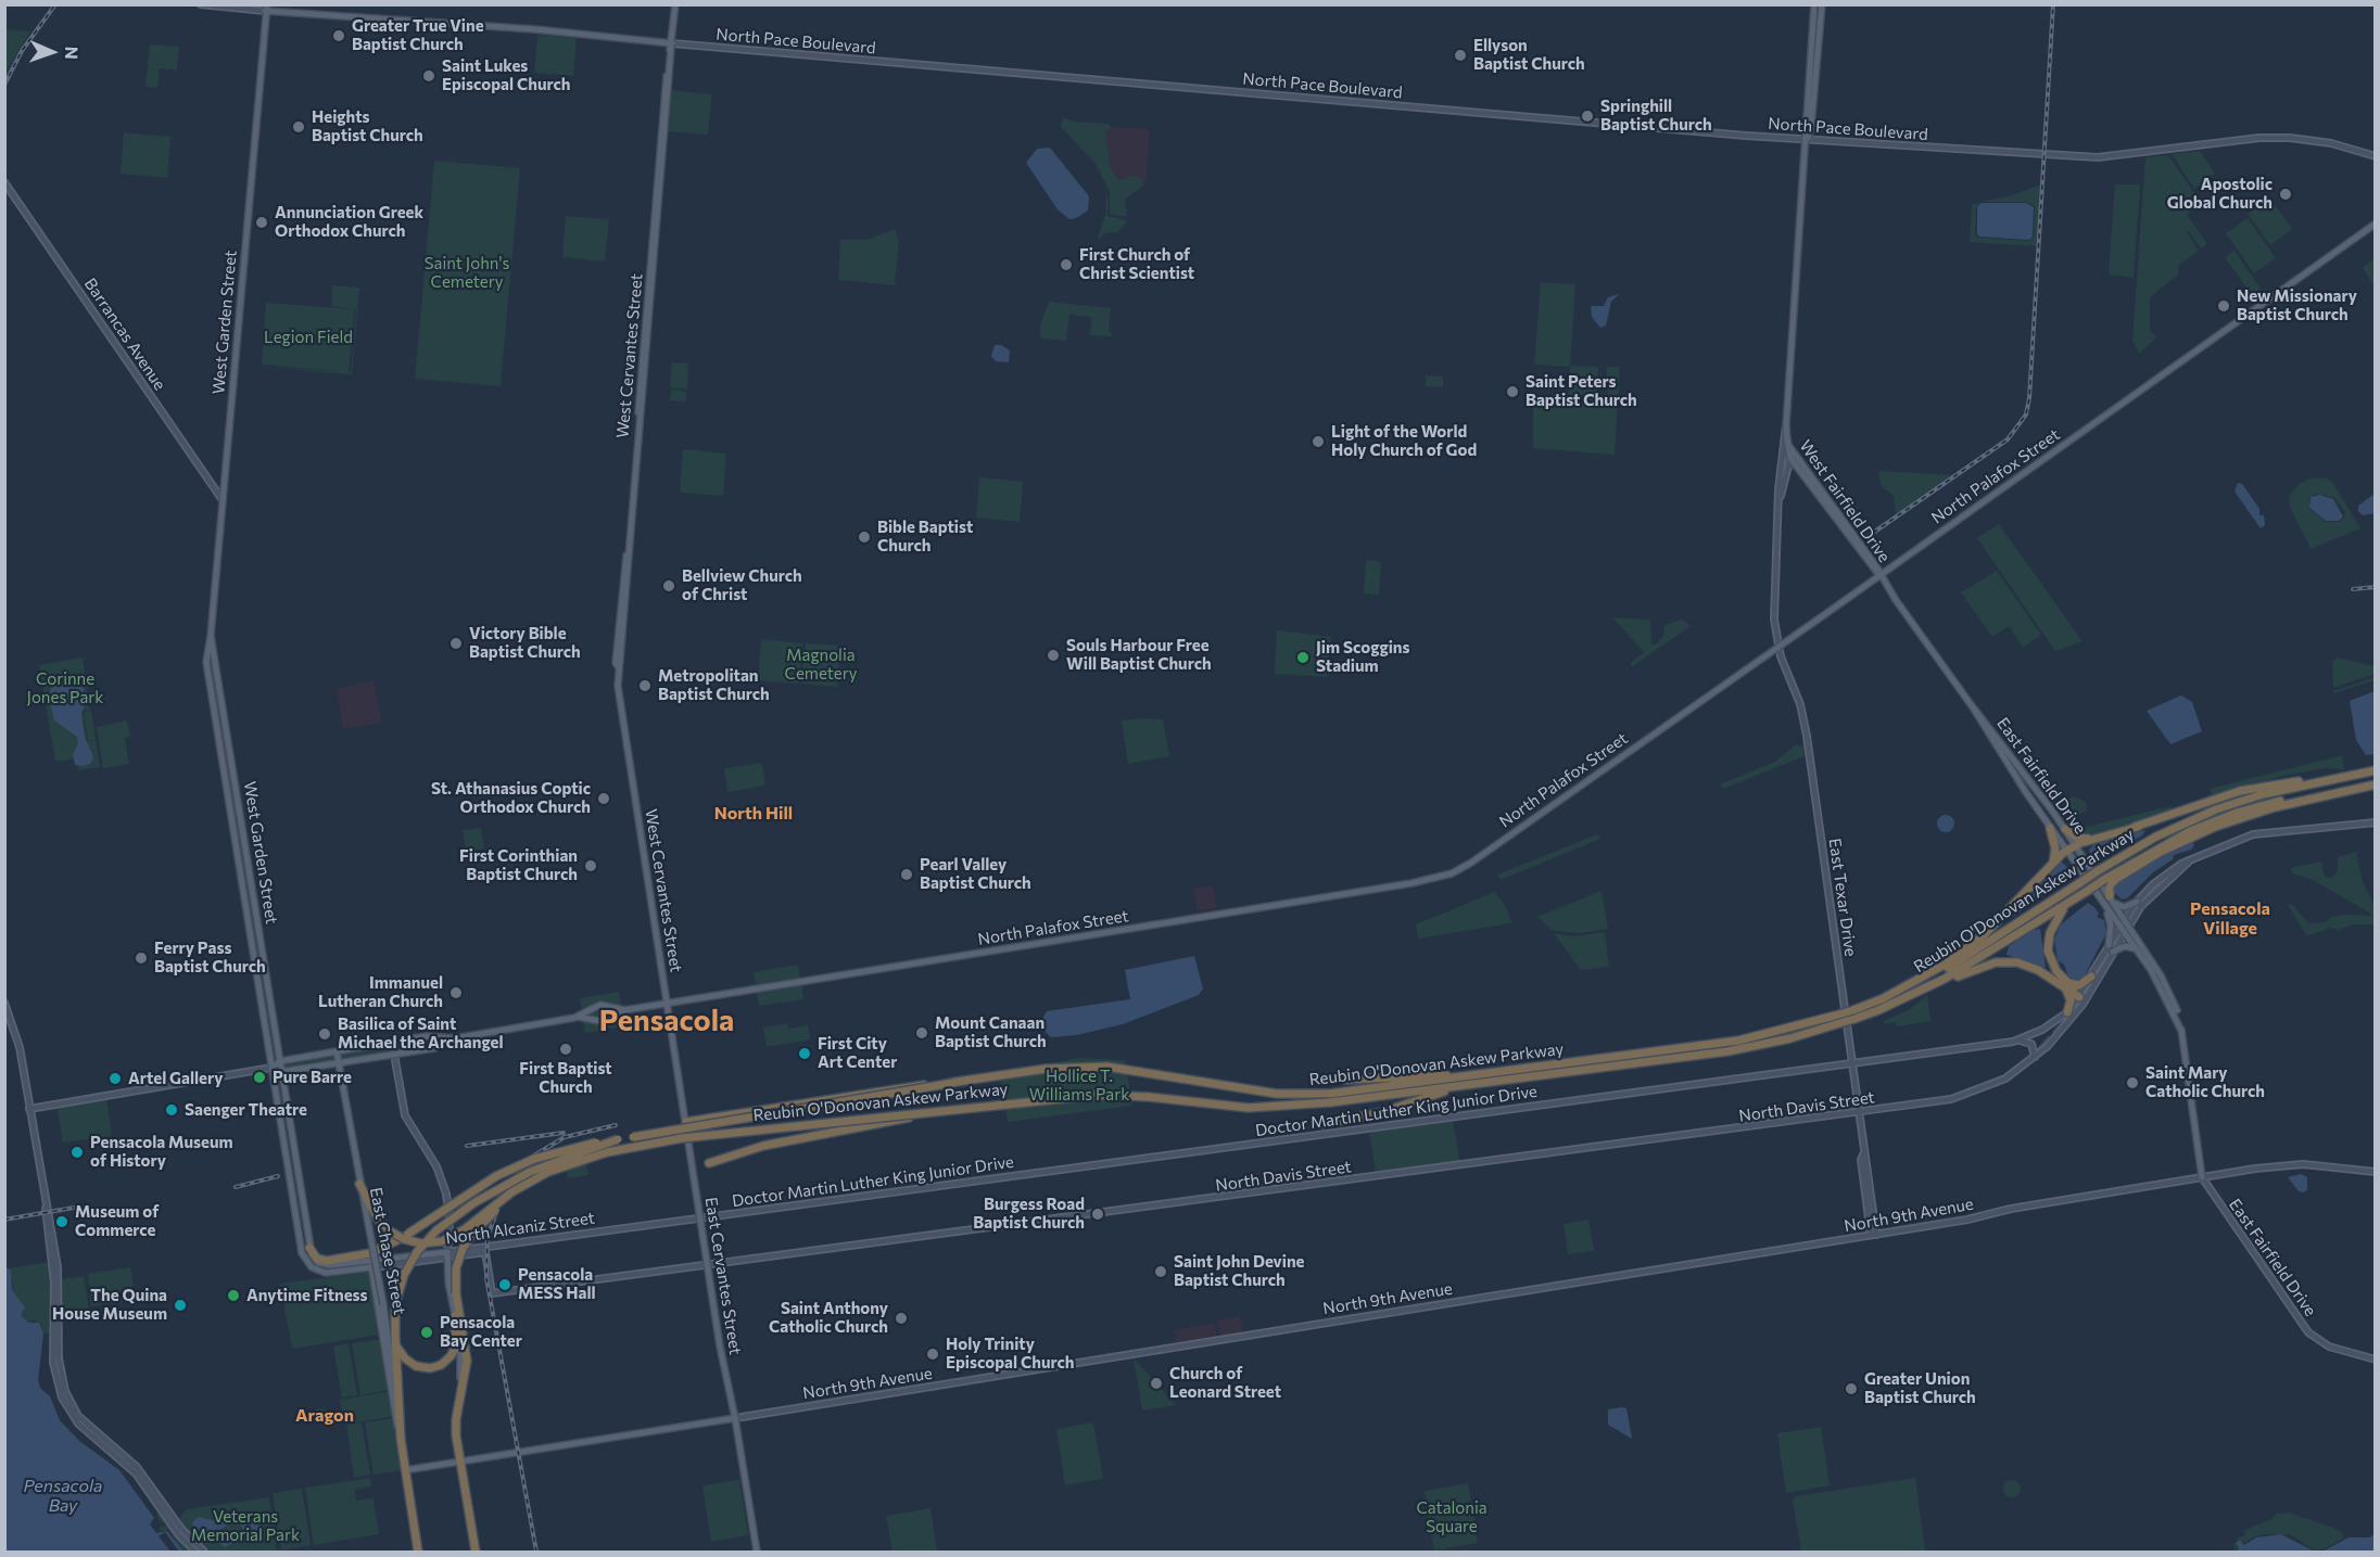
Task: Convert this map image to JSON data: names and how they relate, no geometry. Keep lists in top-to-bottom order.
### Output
{
  "streets": {
    "highway": ["Reubin O'Donovan Askew Parkway", "East Chase Street"],
    "main road": [
      "North Pace Boulevard",
      "West Garden Street",
      "Barrancas Avenue",
      "West Cervantes Street",
      "North Palafox Street",
      "West Fairfield Drive",
      "East Fairfield Drive",
      "East Texar Drive",
      "North Davis Street",
      "Doctor Martin Luther King Junior Drive",
      "North 9th Avenue",
      "North Alcaniz Street",
      "East Cervantes Street"
    ]
  },
  "crossings": [
    ["North Pace Boulevard", "West Garden Street"],
    ["North Pace Boulevard", "West Cervantes Street"],
    ["North Pace Boulevard", "West Fairfield Drive"],
    ["West Garden Street", "Barrancas Avenue"],
    ["West Garden Street", "North Palafox Street"],
    ["West Garden Street", "North Alcaniz Street"],
    ["West Cervantes Street", "North Palafox Street"],
    ["West Cervantes Street", "East Cervantes Street"],
    ["North Palafox Street", "West Fairfield Drive"],
    ["North Palafox Street", "East Fairfield Drive"],
    ["North Palafox Street", "East Texar Drive"],
    ["North Palafox Street", "East Chase Street"],
    ["North Palafox Street", "East Cervantes Street"],
    ["West Fairfield Drive", "East Fairfield Drive"],
    ["East Fairfield Drive", "North 9th Avenue"],
    ["East Texar Drive", "North Davis Street"],
    ["East Texar Drive", "Doctor Martin Luther King Junior Drive"],
    ["East Texar Drive", "North 9th Avenue"],
    ["Reubin O'Donovan Askew Parkway", "East Chase Street"],
    ["North Davis Street", "Doctor Martin Luther King Junior Drive"],
    ["North Davis Street", "North Alcaniz Street"],
    ["North Davis Street", "East Cervantes Street"],
    ["Doctor Martin Luther King Junior Drive", "North Alcaniz Street"],
    ["Doctor Martin Luther King Junior Drive", "East Cervantes Street"],
    ["North 9th Avenue", "East Chase Street"],
    ["North 9th Avenue", "East Cervantes Street"],
    ["North Alcaniz Street", "East Chase Street"],
    ["North Alcaniz Street", "East Cervantes Street"]
  ],
  "districts": [
    "North Hill",
    "Pensacola Village",
    "Pensacola",
    "Aragon"
  ],
  "water": ["Pensacola Bay"],
  "parks": [
    "Saint John's Cemetery",
    "Legion Field",
    "Magnolia Cemetery",
    "Corinne Jones Park",
    "Hollice T. Williams Park",
    "Catalonia Square",
    "Veterans Memorial Park"
  ],
  "places": [
    "Greater True Vine Baptist Church",
    "Ellyson Baptist Church",
    "Saint Lukes Episcopal Church",
    "Springhill Baptist Church",
    "Heights Baptist Church",
    "Apostolic Global Church",
    "Annunciation Greek Orthodox Church",
    "First Church of Christ Scientist",
    "New Missionary Baptist Church",
    "Saint Peters Baptist Church",
    "Light of the World Holy Church of God",
    "Bible Baptist Church",
    "Bellview Church of Christ",
    "Victory Bible Baptist Church",
    "Souls Harbour Free Will Baptist Church",
    "Jim Scoggins Stadium",
    "Metropolitan Baptist Church",
    "St. Athanasius Coptic Orthodox Church",
    "First Corinthian Baptist Church",
    "Pearl Valley Baptist Church",
    "Ferry Pass Baptist Church",
    "Immanuel Lutheran Church",
    "Mount Canaan Baptist Church",
    "Basilica of Saint Michael the Archangel",
    "First Baptist Church",
    "First City Art Center",
    "Pure Barre",
    "Artel Gallery",
    "Saint Mary Catholic Church",
    "Saenger Theatre",
    "Pensacola Museum of History",
    "Burgess Road Baptist Church",
    "Museum of Commerce",
    "Saint John Devine Baptist Church",
    "Pensacola MESS Hall",
    "Anytime Fitness",
    "The Quina House Museum",
    "Saint Anthony Catholic Church",
    "Pensacola Bay Center",
    "Holy Trinity Episcopal Church",
    "Church of Leonard Street",
    "Greater Union Baptist Church"
  ],
  "north": "right"
}
